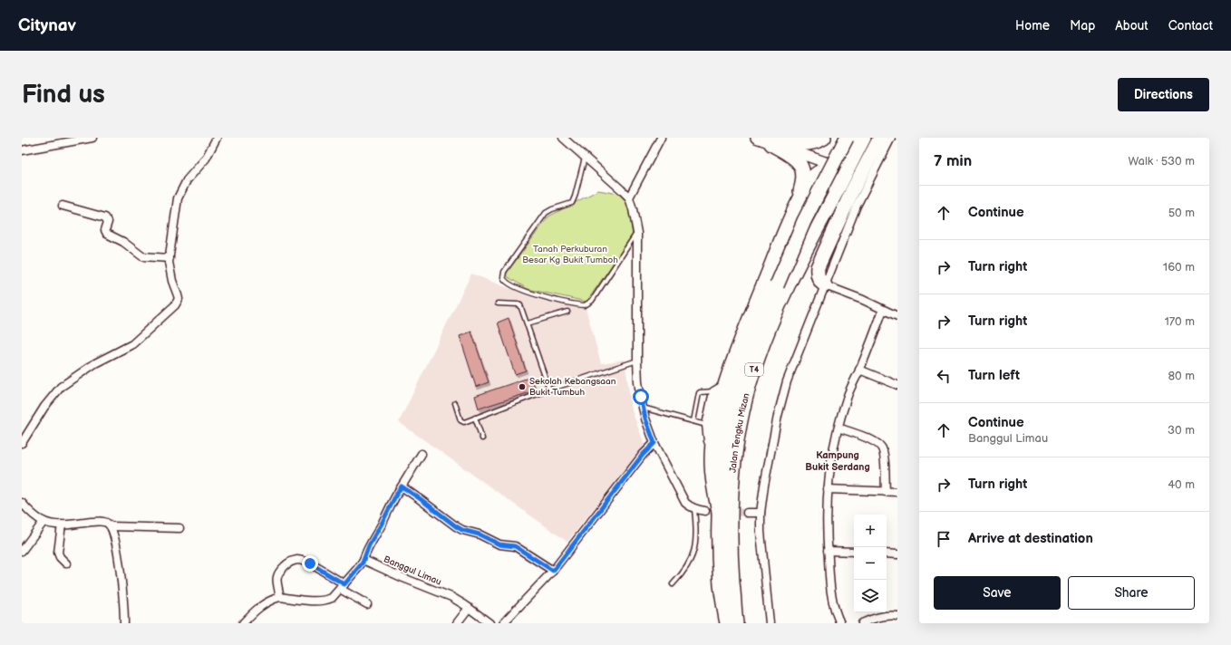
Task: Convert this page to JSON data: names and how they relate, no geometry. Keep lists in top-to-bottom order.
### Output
{
  "streets": {
    "highway": ["T4", "Jalan Tengku Mizan"],
    "street": ["Banggul Limau"]
  },
  "districts": ["Kampung Bukit Serdang"],
  "parks": ["Tanah Perkuburan Besar Kg Bukit Tumboh"],
  "places": ["Sekolah Kebangsaan Bukit Tumbuh"],
  "page": {
    "header": "Citynav",
    "nav": [
      "Home",
      "Map",
      "About",
      "Contact"
    ],
    "buttons": [
      "Directions",
      ["Save", "Share"]
    ],
    "title": "Find us",
    "heading": ["7 min", "Walk · 530 m"],
    "list": [
      ["Continue", "50 m"],
      ["Turn right", "160 m"],
      ["Turn right", "170 m"],
      ["Turn left", "80 m"],
      ["Continue", "Banggul Limau", "30 m"],
      ["Turn right", "40 m"],
      "Arrive at destination"
    ],
    "map_buttons": ["+", "−"]
  }
}
